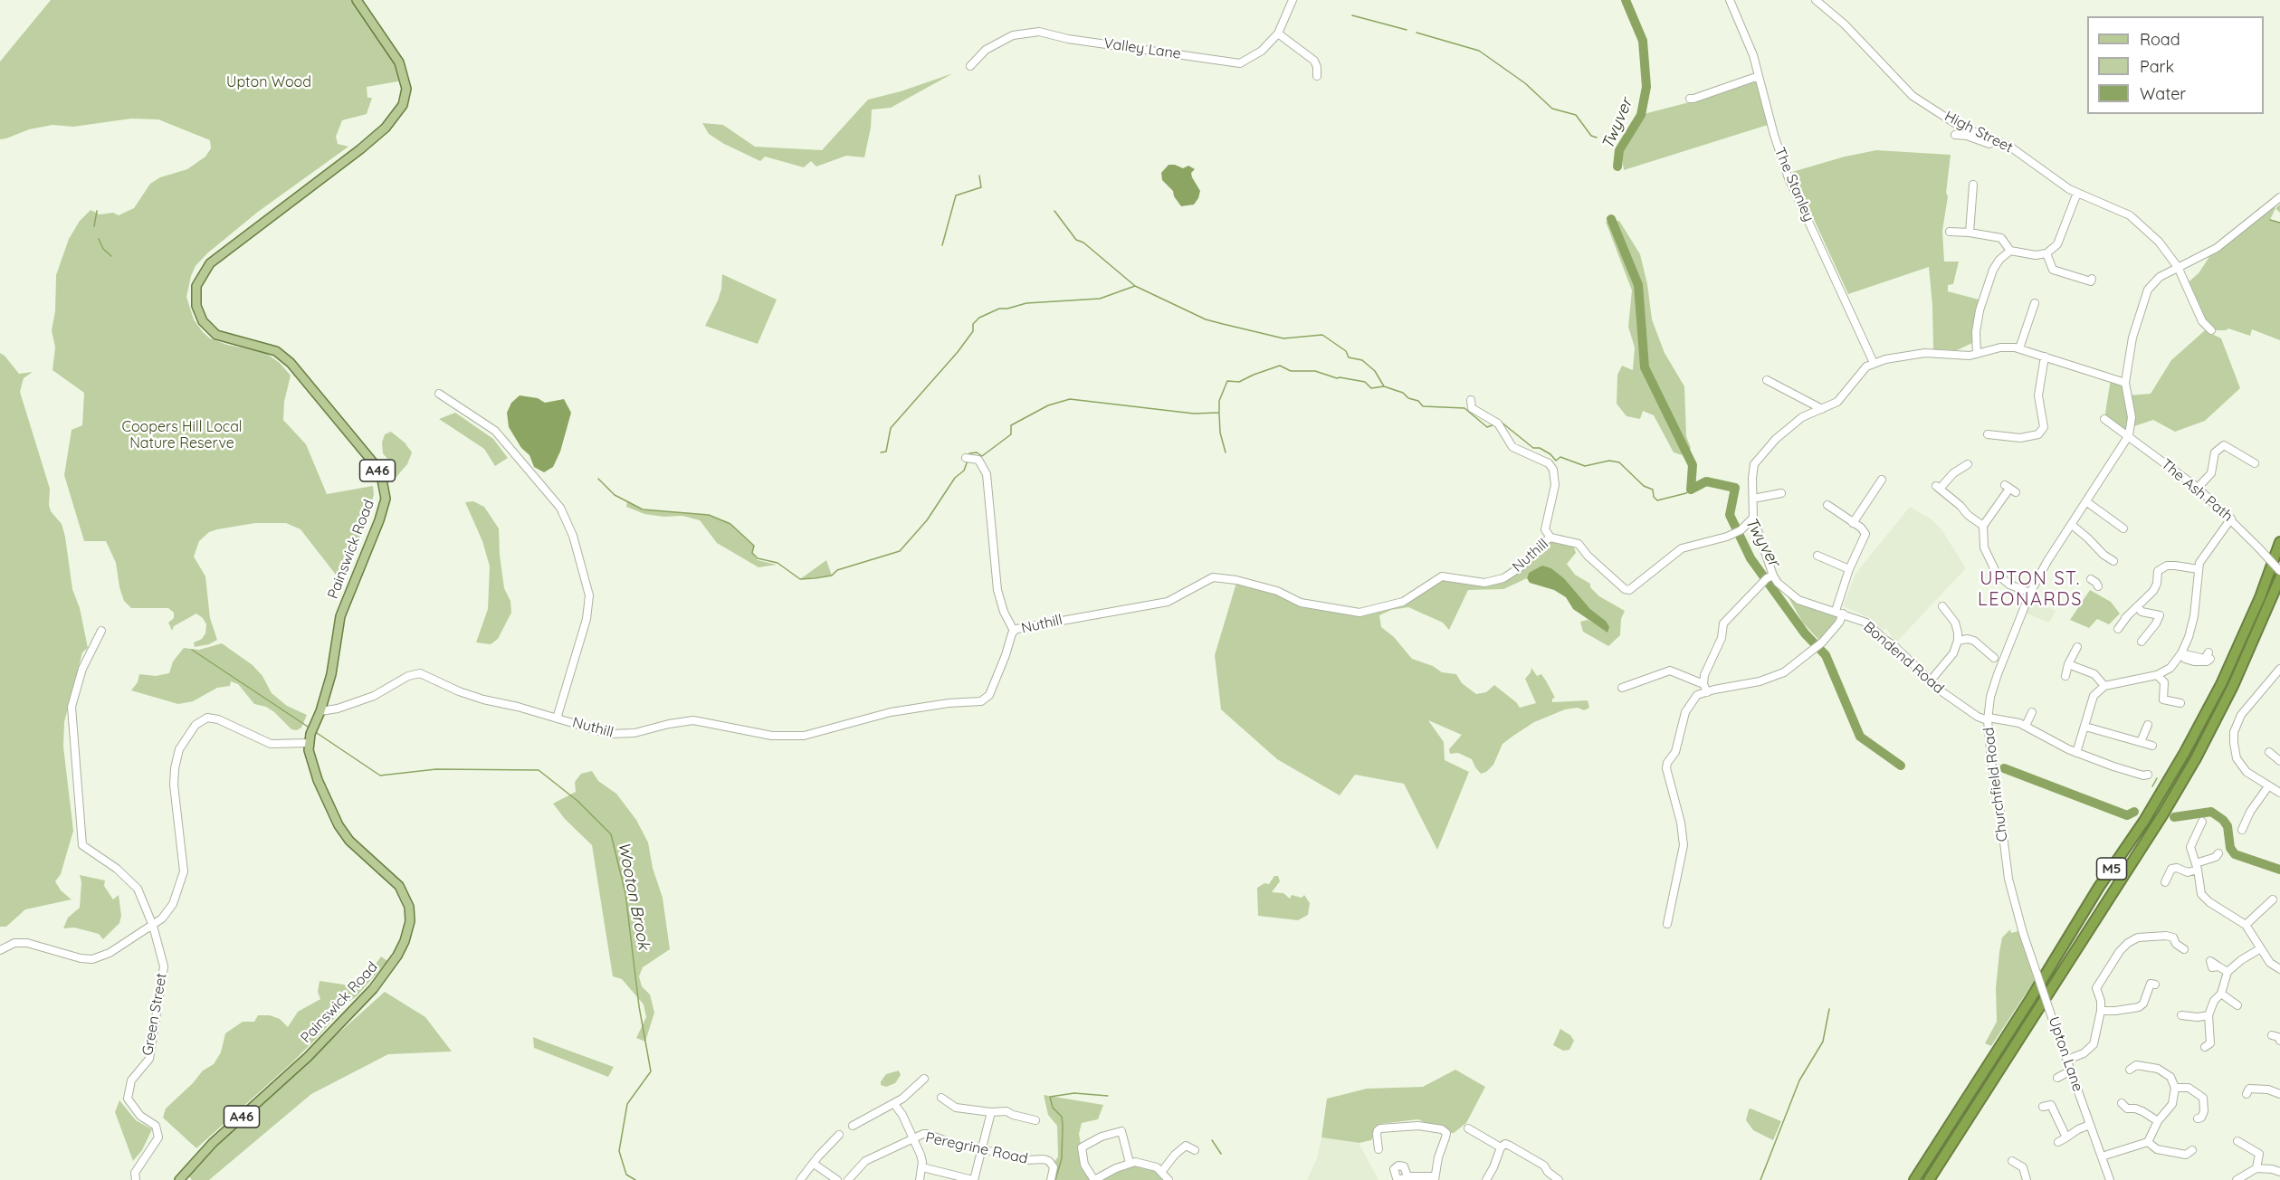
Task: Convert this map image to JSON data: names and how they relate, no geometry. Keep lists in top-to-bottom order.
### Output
{
  "streets": {
    "highway": ["M5"],
    "main road": ["A46", "Painswick Road"],
    "street": [
      "Valley Lane",
      "High Street",
      "The Stanley",
      "The Ash Path",
      "Nuthill",
      "Bondend Road",
      "Churchfield Road",
      "Green Street",
      "Upton Lane",
      "Peregrine Road"
    ]
  },
  "crossings": [
    ["The Stanley", "Bondend Road"],
    ["The Ash Path", "Churchfield Road"],
    ["Painswick Road", "Nuthill"],
    ["Nuthill", "Bondend Road"],
    ["Bondend Road", "Churchfield Road"],
    ["Churchfield Road", "Upton Lane"]
  ],
  "districts": ["UPTON ST. LEONARDS"],
  "water": ["Twyver", "Wooton Brook"],
  "parks": ["Upton Wood", "Coopers Hill Local Nature Reserve"],
  "legend": ["Road", "Park", "Water"]
}
